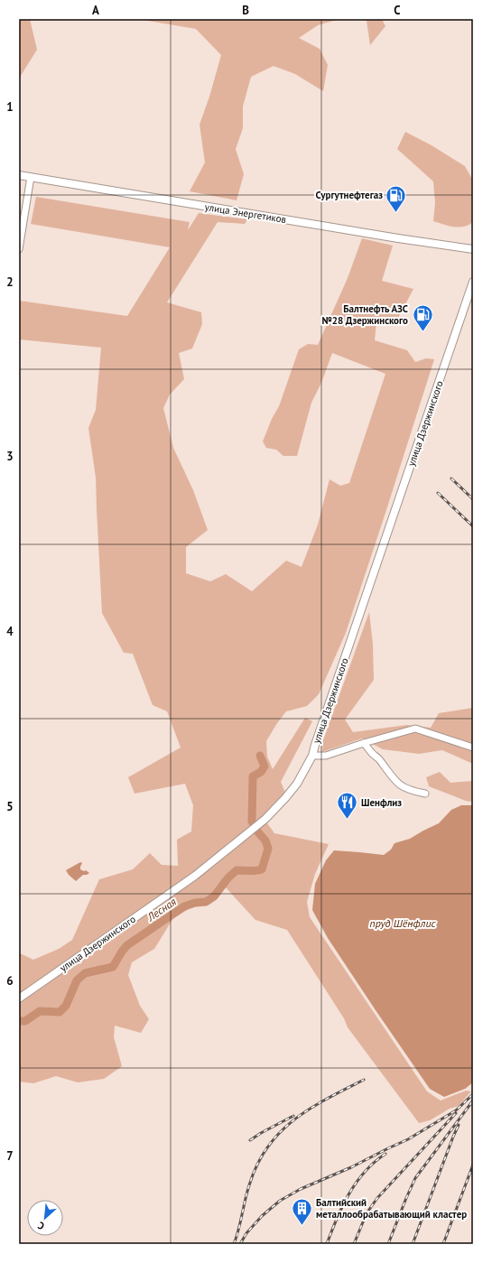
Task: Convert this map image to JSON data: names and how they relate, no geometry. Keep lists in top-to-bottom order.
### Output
{
  "streets": {
    "main road": ["улица Энергетиков", "улица Дзержинского"]
  },
  "water": ["Лесная", "пруд Шёнфлис"],
  "places": {
    "fuel station": ["Сургутнефтегаз", "Балтнефть АЗС №28 Дзержинского"],
    "restaurant": ["Шенфлиз"],
    "building": ["Балтийский металлообрабатывающий кластер"]
  },
  "north": "bottom left",
  "grid": {
    "columns": ["A", "B", "C"],
    "rows": [
      "1",
      "2",
      "3",
      "4",
      "5",
      "6",
      "7"
    ]
  }
}
